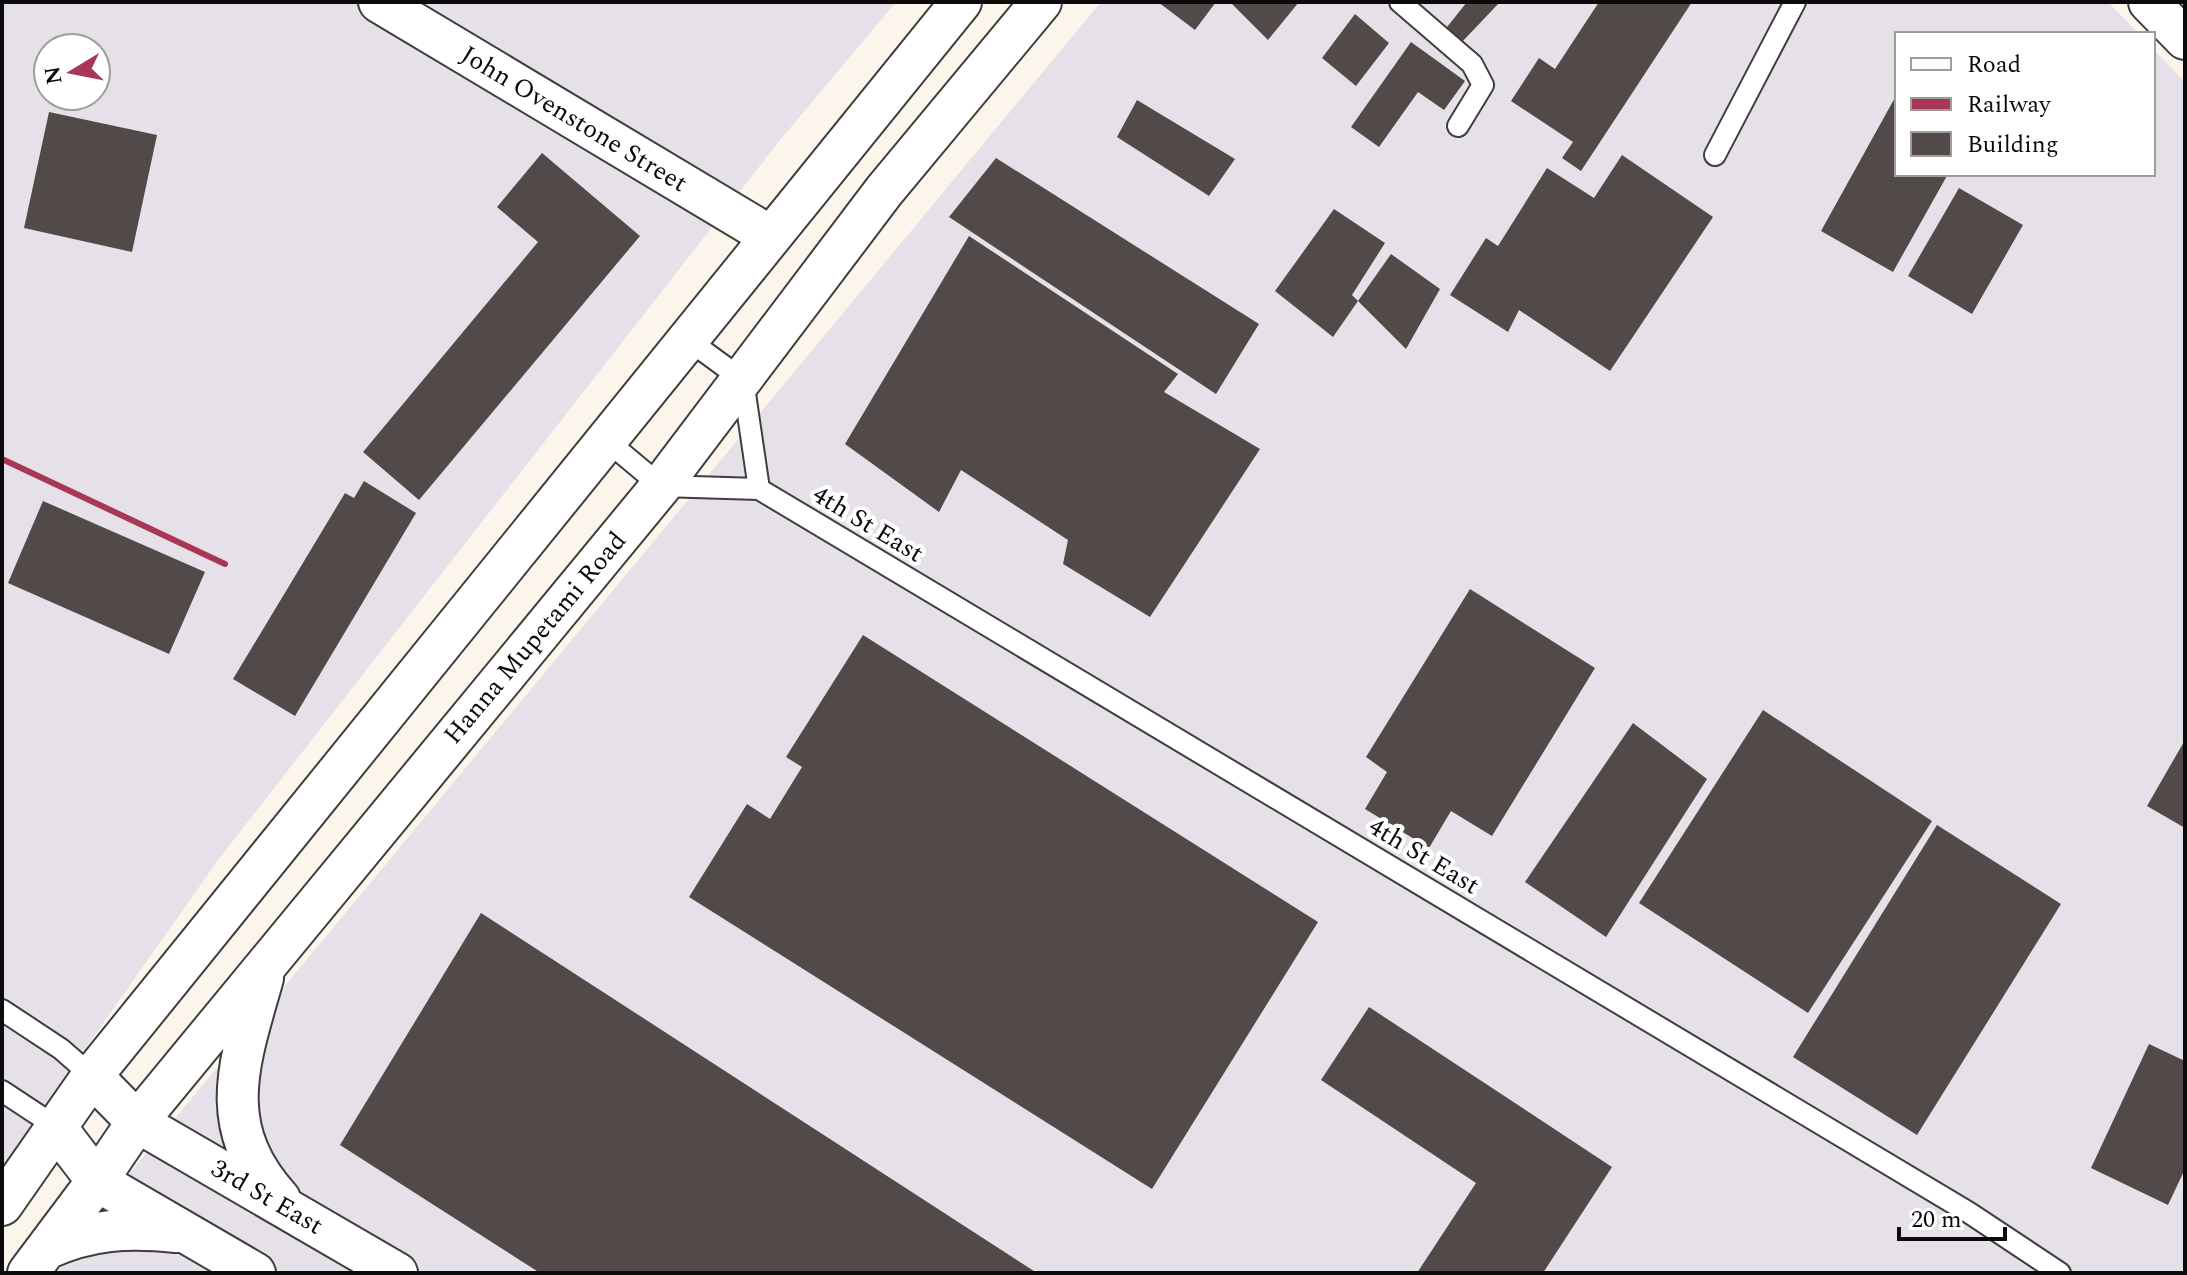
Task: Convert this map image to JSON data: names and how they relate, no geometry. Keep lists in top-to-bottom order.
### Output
{
  "streets": {
    "street": ["John Ovenstone Street", "Hanna Mupetami Road", "3rd St East"],
    "lane": ["4th St East"]
  },
  "crossings": [
    ["4th St East", "Hanna Mupetami Road"],
    ["Hanna Mupetami Road", "3rd St East"]
  ],
  "legend": ["Road", "Railway", "Building"],
  "scale_bar": "20 m",
  "north": "left"
}
